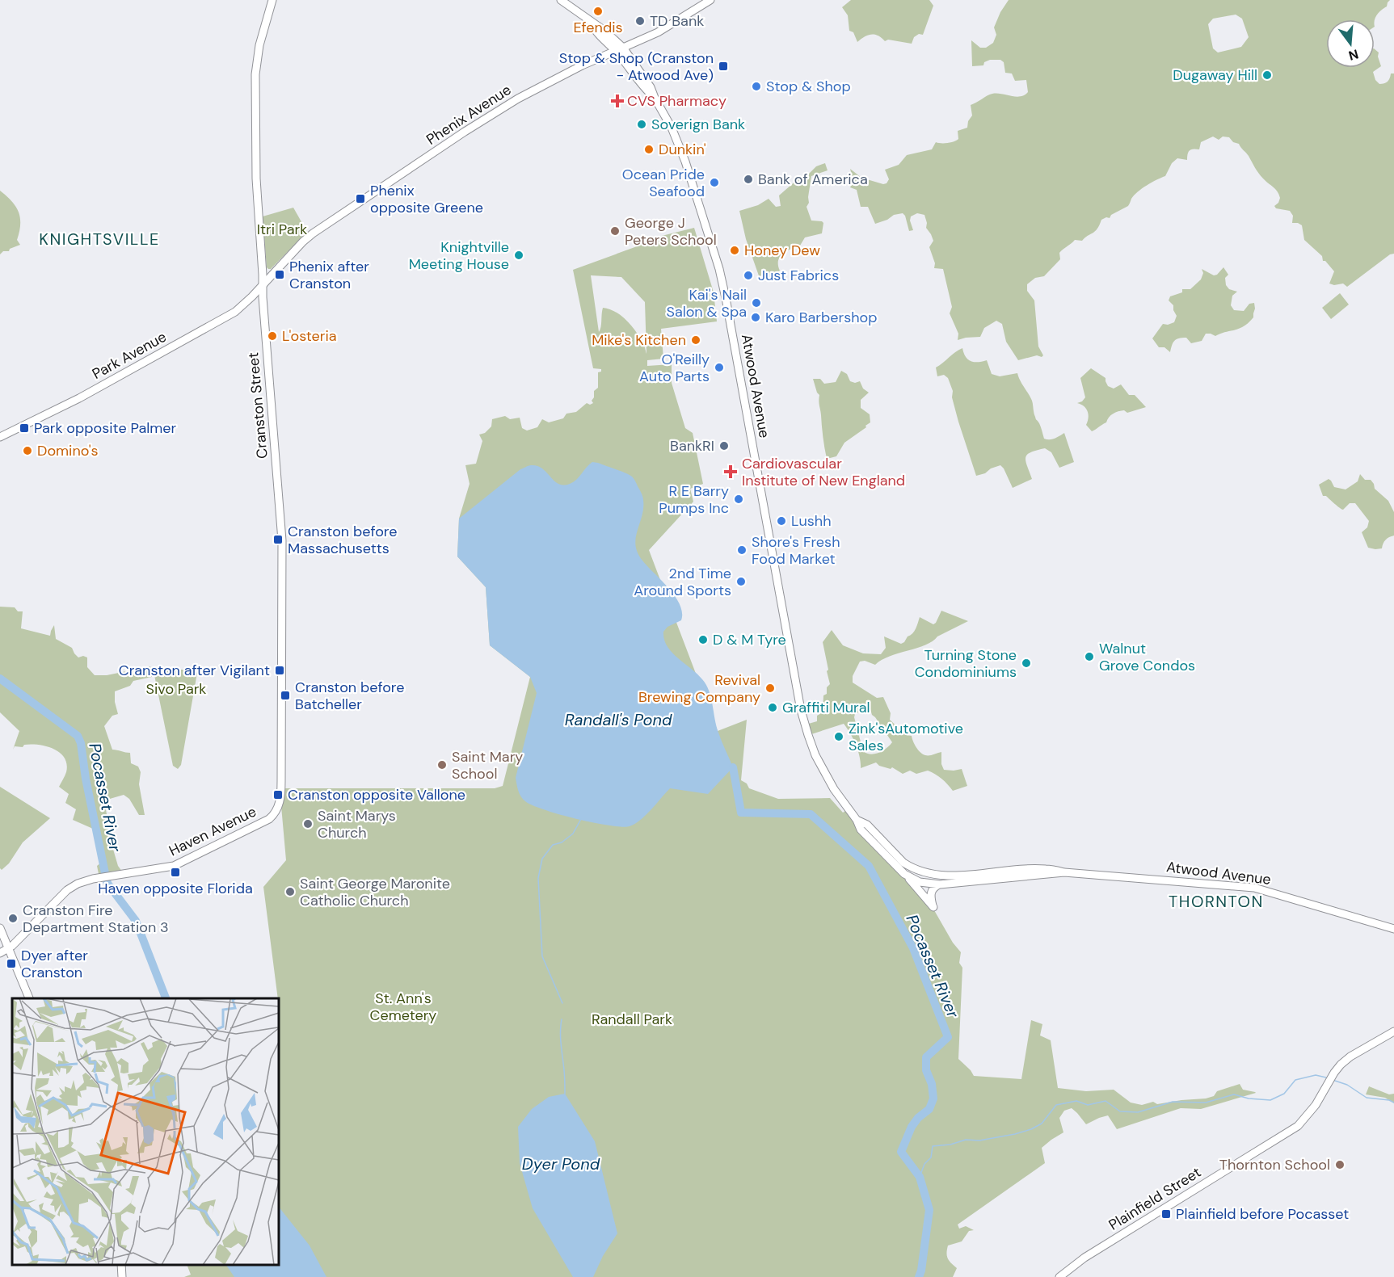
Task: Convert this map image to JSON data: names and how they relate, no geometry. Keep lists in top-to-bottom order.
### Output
{
  "streets": {
    "main road": [
      "Phenix Avenue",
      "Park Avenue",
      "Atwood Avenue",
      "Cranston Street",
      "Haven Avenue",
      "Plainfield Street"
    ]
  },
  "crossings": [
    ["Phenix Avenue", "Park Avenue"],
    ["Phenix Avenue", "Atwood Avenue"],
    ["Phenix Avenue", "Cranston Street"],
    ["Park Avenue", "Cranston Street"],
    ["Cranston Street", "Haven Avenue"]
  ],
  "districts": ["KNIGHTSVILLE", "THORNTON"],
  "water": ["Randall's Pond", "Pocasset River", "Dyer Pond"],
  "parks": [
    "Itri Park",
    "Sivo Park",
    "St. Ann's Cemetery",
    "Randall Park"
  ],
  "places": {
    "other": [
      "Efendis",
      "TD Bank",
      "Dugaway Hill",
      "Stop & Shop",
      "Soverign Bank",
      "Dunkin'",
      "Bank of America",
      "Ocean Pride Seafood",
      "George J Peters School",
      "Honey Dew",
      "Knightville Meeting House",
      "Just Fabrics",
      "Kai's Nail Salon & Spa",
      "Karo Barbershop",
      "L'osteria",
      "Mike's Kitchen",
      "O'Reilly Auto Parts",
      "BankRI",
      "Domino's",
      "R E Barry Pumps Inc",
      "Lushh",
      "Shore's Fresh Food Market",
      "2nd Time Around Sports",
      "D & M Tyre",
      "Walnut Grove Condos",
      "Turning Stone Condominiums",
      "Revival Brewing Company",
      "Graffiti Mural",
      "Zink'sAutomotive Sales",
      "Saint Mary School",
      "Saint Marys Church",
      "Saint George Maronite Catholic Church",
      "Cranston Fire Department Station 3",
      "Thornton School"
    ],
    "transit": [
      "Stop & Shop (Cranston - Atwood Ave)",
      "Phenix opposite Greene",
      "Phenix after Cranston",
      "Park opposite Palmer",
      "Cranston before Massachusetts",
      "Cranston after Vigilant",
      "Cranston before Batcheller",
      "Cranston opposite Vallone",
      "Haven opposite Florida",
      "Dyer after Cranston",
      "Plainfield before Pocasset"
    ],
    "health": ["CVS Pharmacy", "Cardiovascular Institute of New England"]
  },
  "north": "bottom"
}
